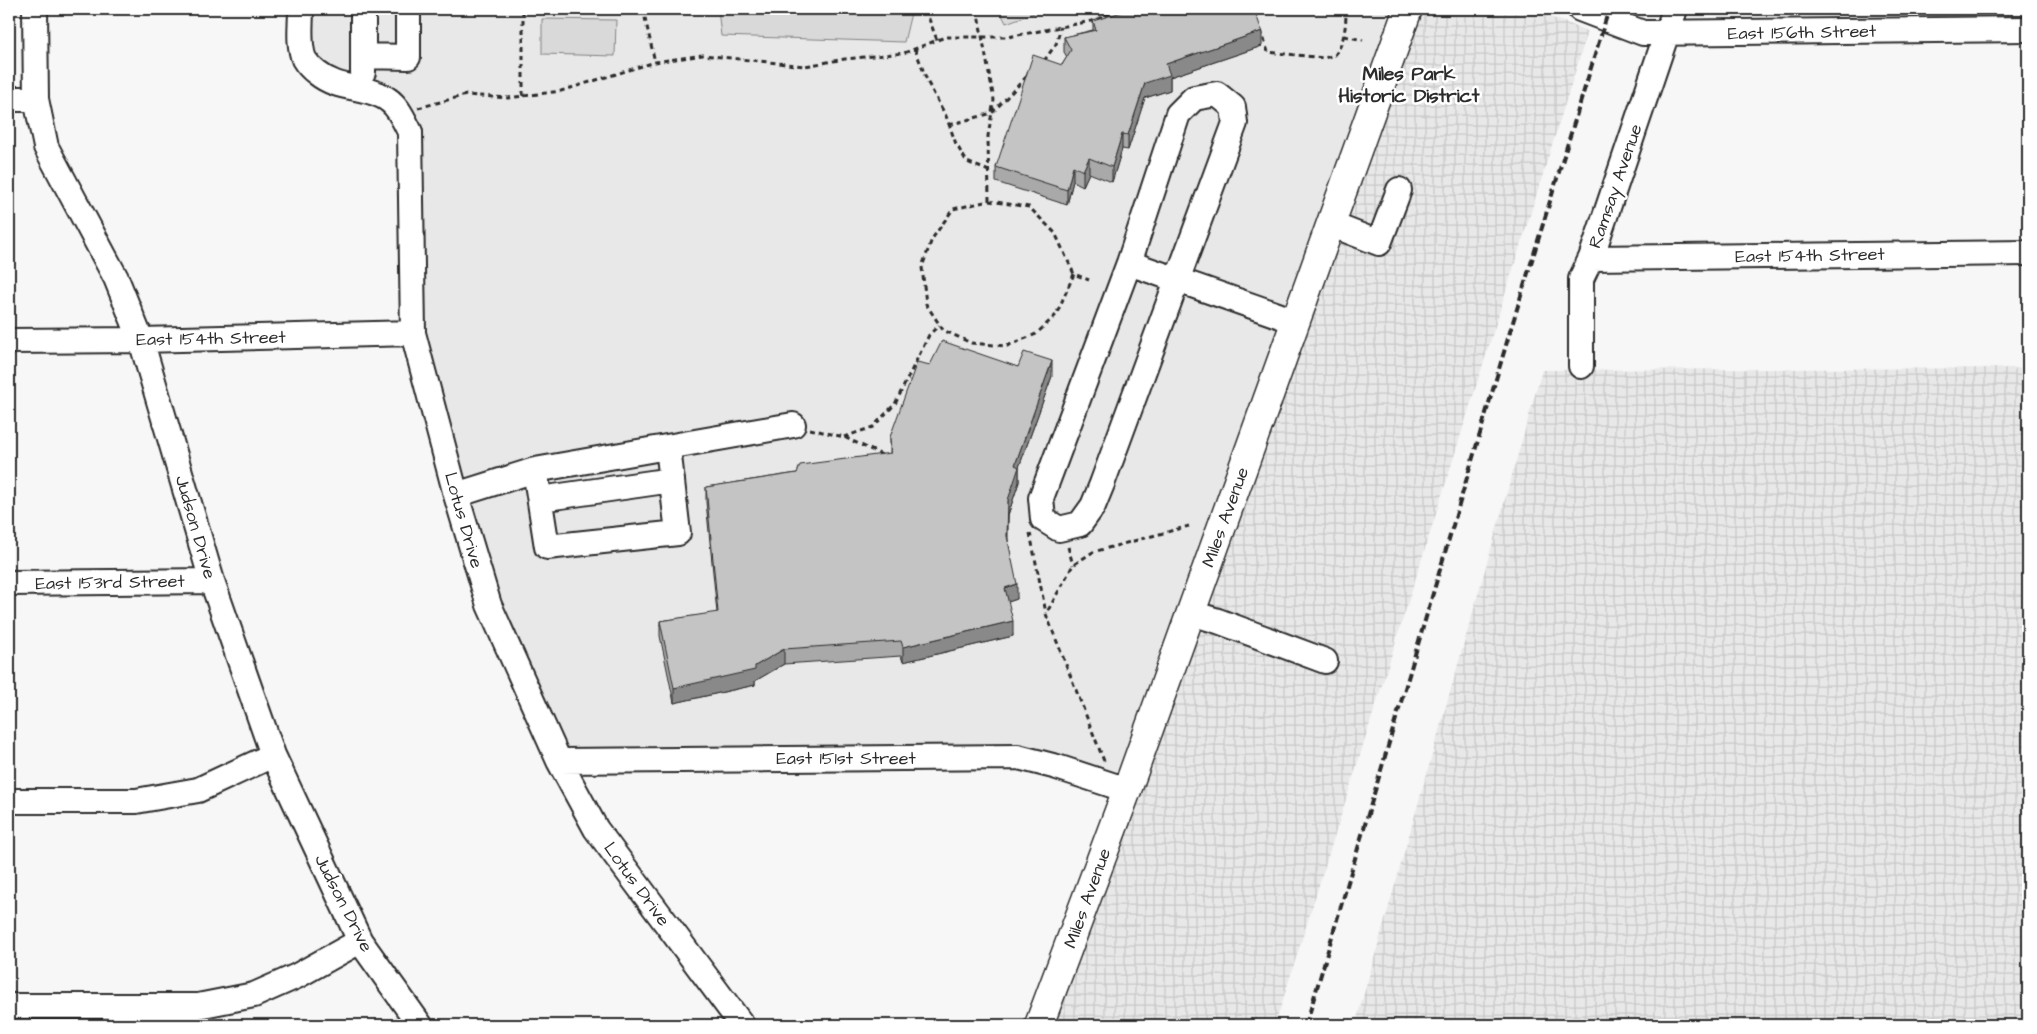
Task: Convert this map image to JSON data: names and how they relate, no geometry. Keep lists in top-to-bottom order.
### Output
{
  "streets": {
    "main road": ["Miles Avenue"],
    "street": [
      "East 156th Street",
      "Ramsay Avenue",
      "East 154th Street",
      "Lotus Drive",
      "Judson Drive",
      "East 153rd Street",
      "East 151st Street"
    ]
  },
  "crossings": [
    ["East 156th Street", "Ramsay Avenue"],
    ["Ramsay Avenue", "East 154th Street"],
    ["East 154th Street", "Lotus Drive"],
    ["East 154th Street", "Judson Drive"],
    ["Miles Avenue", "East 151st Street"],
    ["Lotus Drive", "East 151st Street"],
    ["Judson Drive", "East 153rd Street"]
  ],
  "districts": ["Miles Park Historic District"]
}
